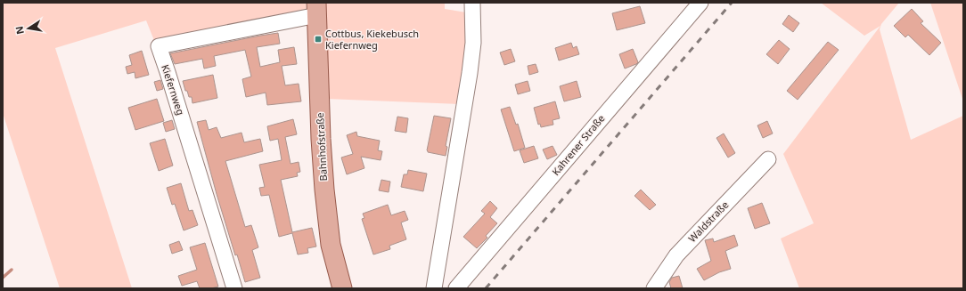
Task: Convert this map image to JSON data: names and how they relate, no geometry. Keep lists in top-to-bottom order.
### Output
{
  "streets": {
    "main road": ["Bahnhofstraße"],
    "street": ["Kiefernweg", "Kahrener Straße", "Waldstraße"]
  },
  "crossings": [
    ["Kiefernweg", "Bahnhofstraße"]
  ],
  "places": {
    "transit": ["Cottbus, Kiekebusch Kiefernweg"]
  },
  "north": "left"
}
